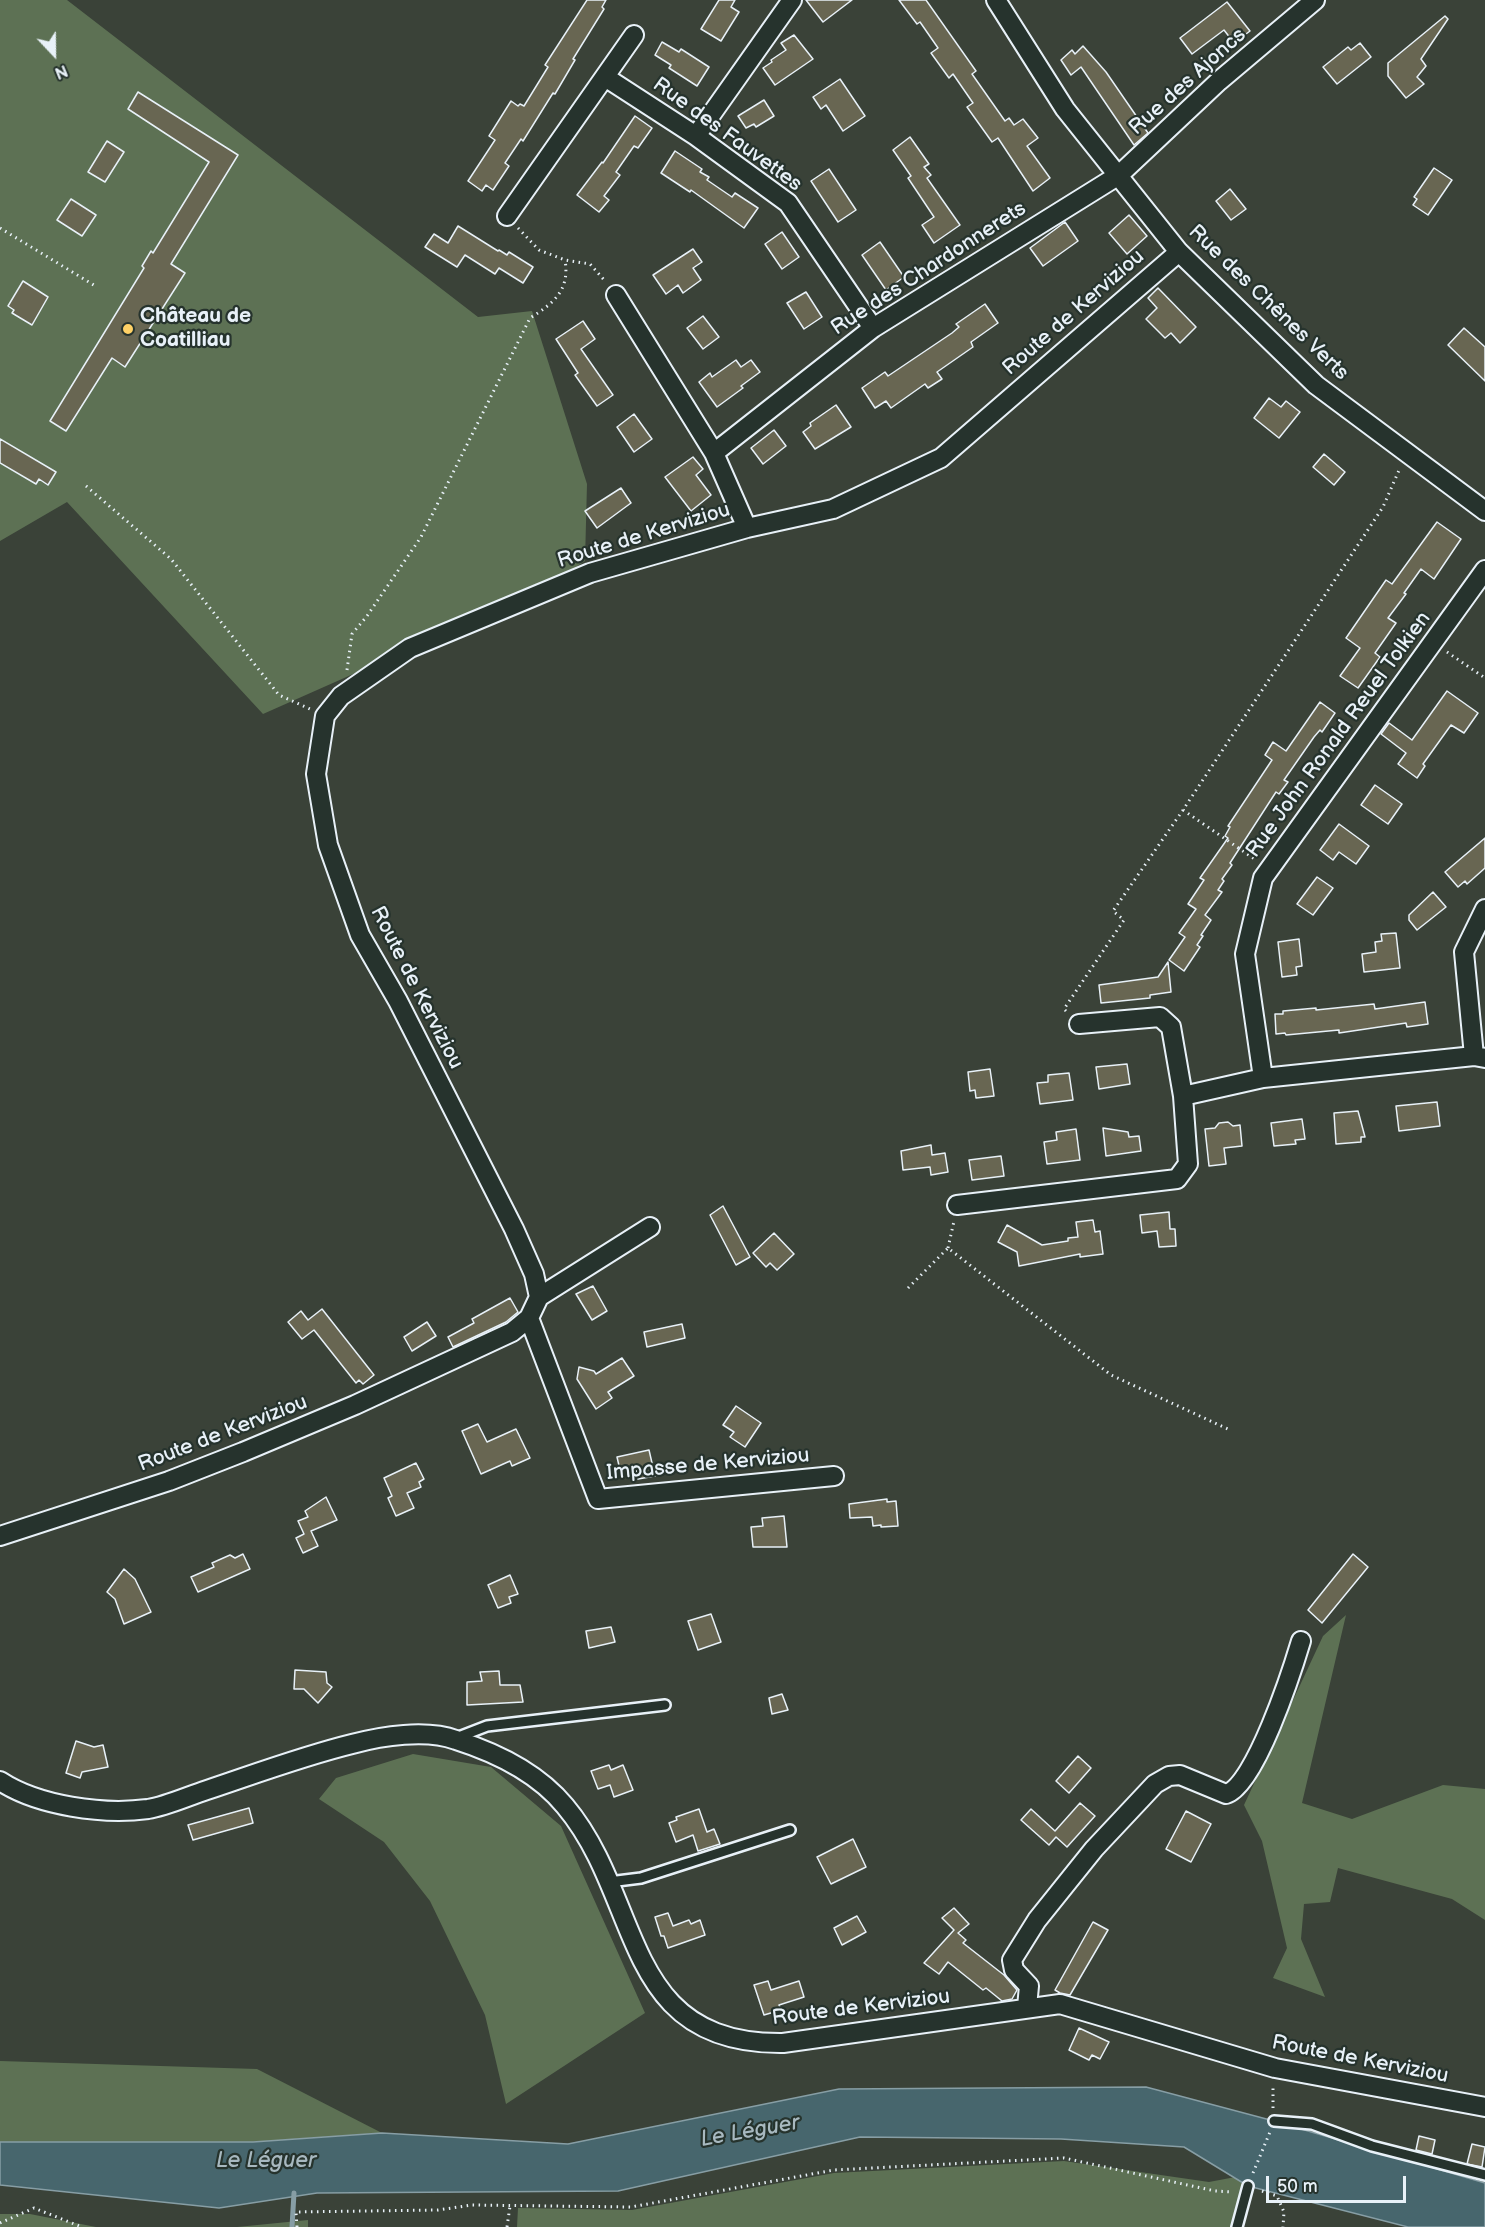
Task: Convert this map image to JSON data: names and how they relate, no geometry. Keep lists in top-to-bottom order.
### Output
{
  "streets": {
    "street": [
      "Rue des Ajoncs",
      "Rue des Fauvettes",
      "Rue des Chardonnerets",
      "Rue des Chênes Verts",
      "Route de Kerviziou",
      "Rue John Ronald Reuel Tolkien",
      "Impasse de Kerviziou"
    ]
  },
  "crossings": [
    ["Rue des Ajoncs", "Rue des Chardonnerets"],
    ["Rue des Ajoncs", "Rue des Chênes Verts"],
    ["Rue des Fauvettes", "Rue des Chardonnerets"],
    ["Rue des Chardonnerets", "Rue des Chênes Verts"],
    ["Rue des Chênes Verts", "Route de Kerviziou"],
    ["Route de Kerviziou", "Impasse de Kerviziou"]
  ],
  "water": ["Le Léguer"],
  "places": ["Château de Coatilliau"],
  "scale_bar": "50 m",
  "north": "bottom"
}
